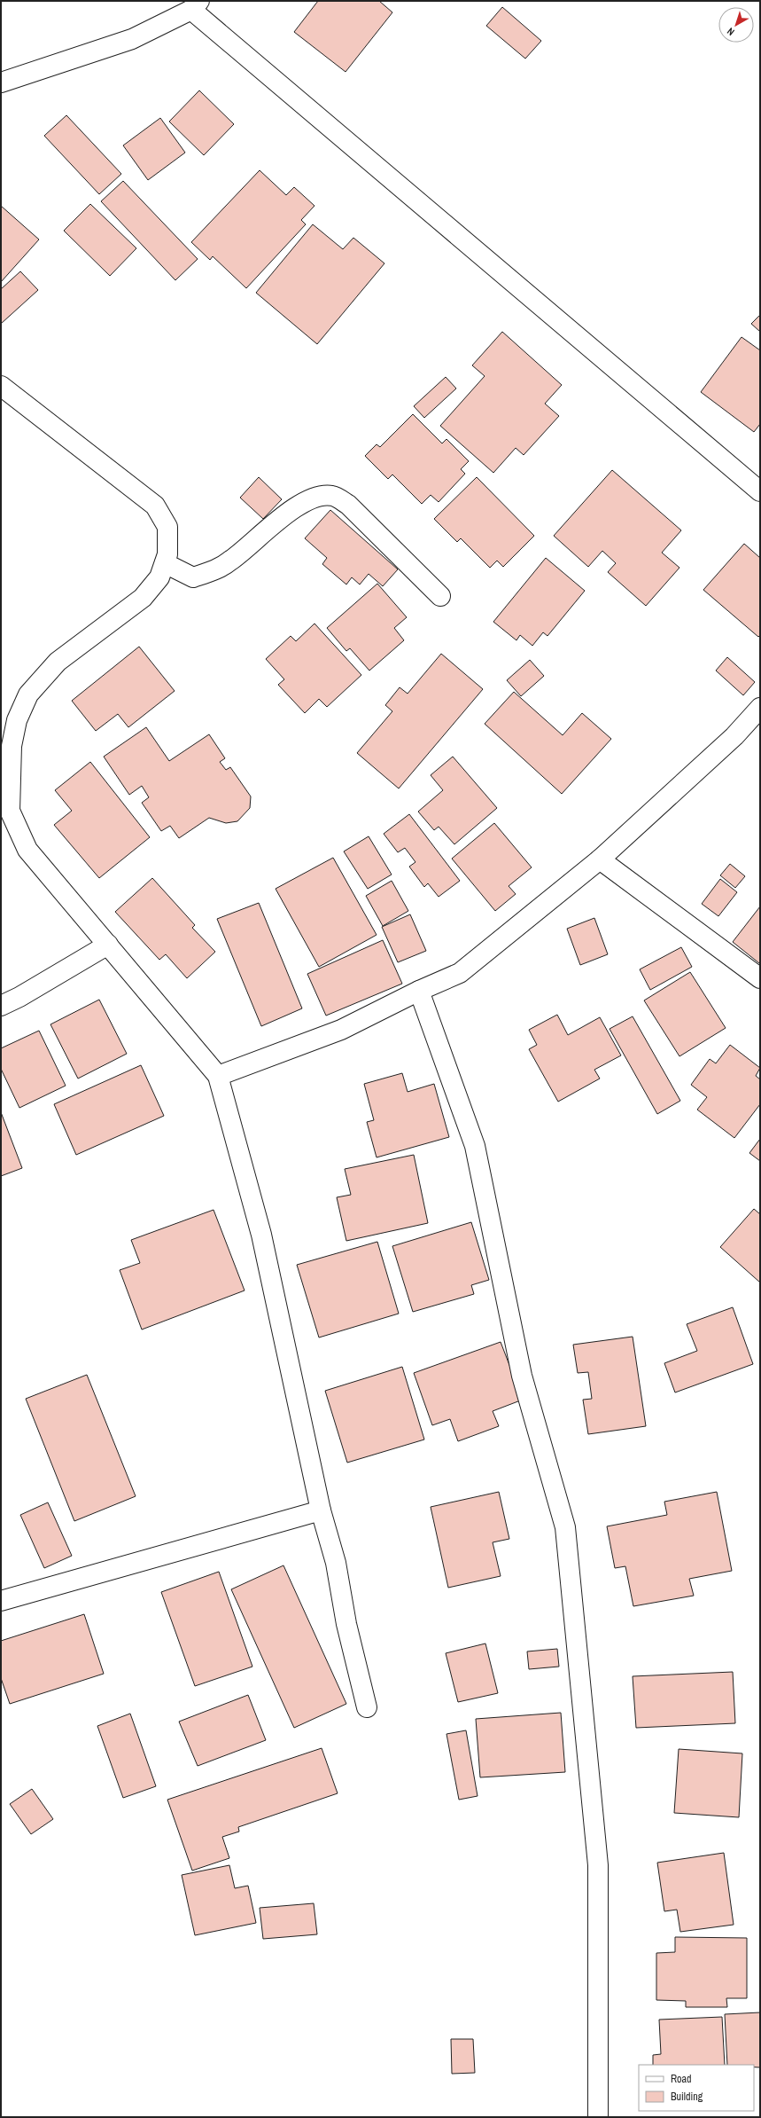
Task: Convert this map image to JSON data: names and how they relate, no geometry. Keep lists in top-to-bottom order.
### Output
{
  "legend": ["Road", "Building"],
  "north": "bottom left"
}
